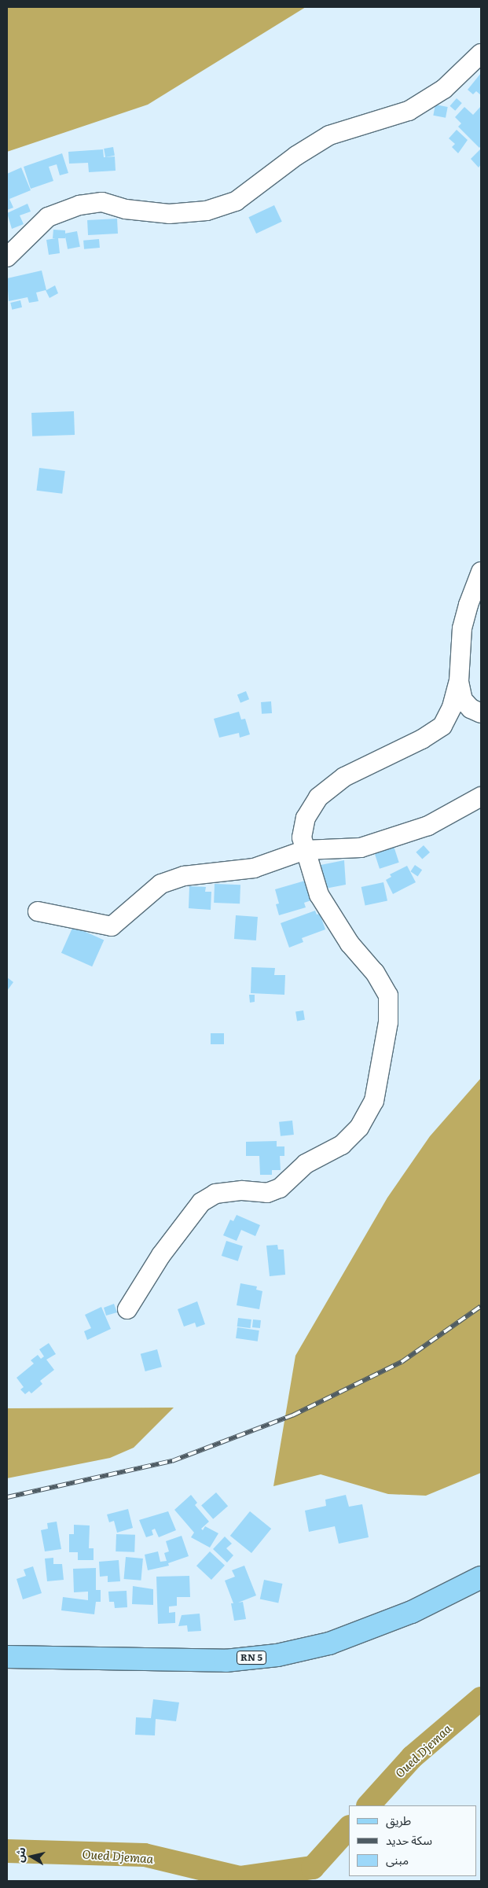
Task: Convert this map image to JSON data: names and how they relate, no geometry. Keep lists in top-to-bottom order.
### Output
{
  "streets": {
    "main road": ["RN 5"]
  },
  "water": ["Oued Djemaa"],
  "legend": ["طريق", "سكة حديد", "مبنى"],
  "north": "left"
}
